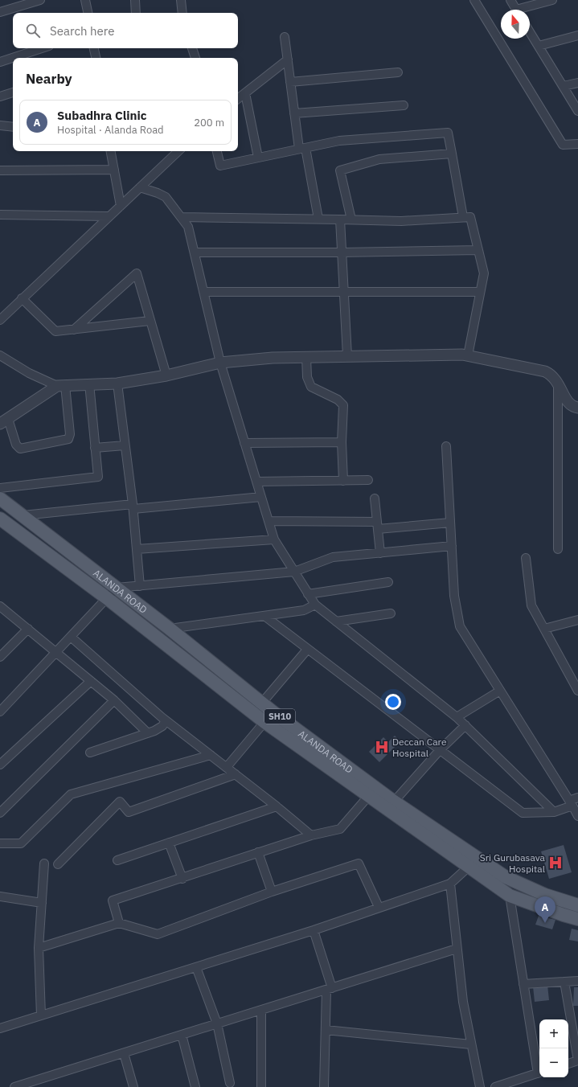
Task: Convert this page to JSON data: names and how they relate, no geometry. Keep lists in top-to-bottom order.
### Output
{
  "streets": {
    "main road": ["ALANDA ROAD", "SH10"]
  },
  "places": {
    "hospital": ["Deccan Care Hospital", "Sri Gurubasava Hospital"]
  },
  "north": "top",
  "page": {
    "search": "Search here",
    "heading": "Nearby",
    "list": [
      {
        "mark": "A",
        "name": "Subadhra Clinic",
        "note": "Hospital · Alanda Road",
        "value": "200 m"
      }
    ],
    "pins": "A",
    "map_buttons": ["+", "−"]
  }
}
